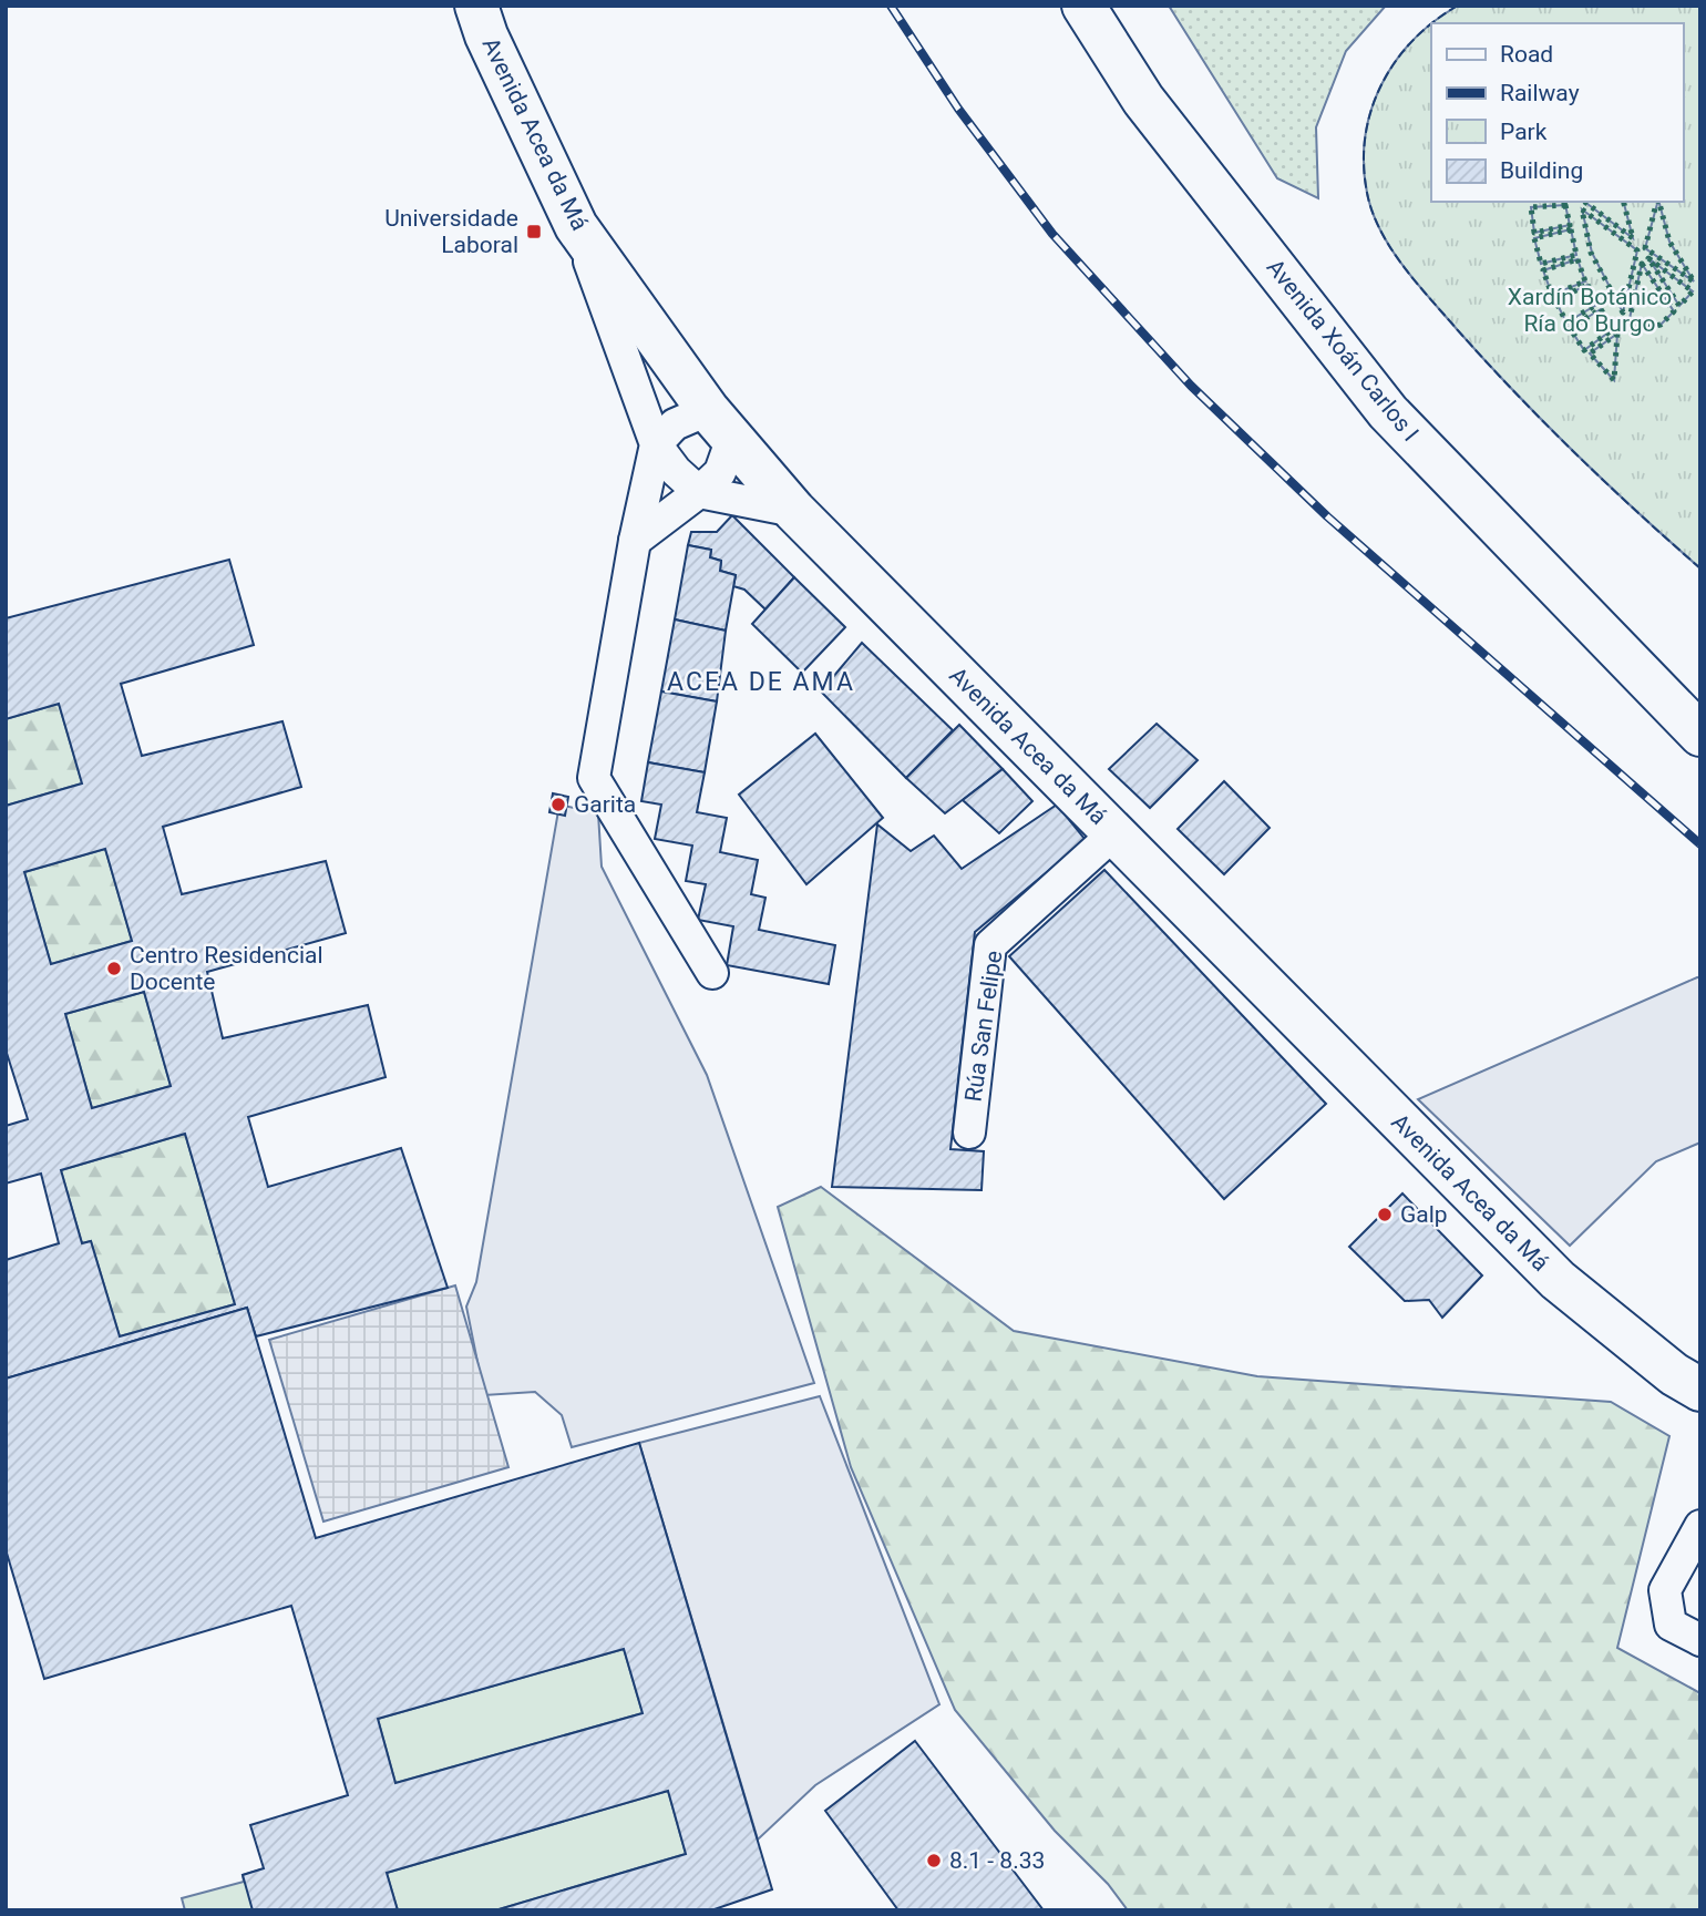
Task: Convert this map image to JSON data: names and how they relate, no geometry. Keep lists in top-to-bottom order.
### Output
{
  "streets": {
    "main road": ["Avenida Acea da Má", "Avenida Xoán Carlos I"],
    "street": ["Rúa San Felipe"]
  },
  "crossings": [
    ["Avenida Acea da Má", "Rúa San Felipe"]
  ],
  "districts": ["ACEA DE AMA"],
  "parks": ["Xardín Botánico Ría do Burgo"],
  "places": {
    "transit": ["Universidade Laboral"],
    "other": [
      "Garita",
      "Centro Residencial Docente",
      "Galp",
      "8.1 - 8.33"
    ]
  },
  "legend": [
    "Road",
    "Railway",
    "Park",
    "Building"
  ]
}
